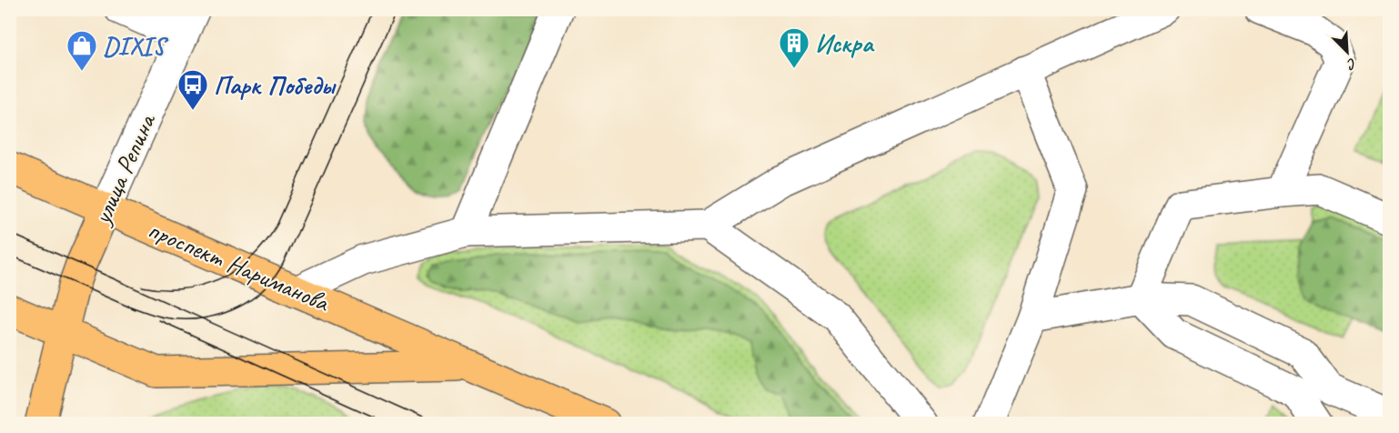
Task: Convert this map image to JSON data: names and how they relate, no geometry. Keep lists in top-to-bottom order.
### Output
{
  "streets": {
    "main road": ["улица Репина", "проспект Нариманова"]
  },
  "crossings": [
    ["улица Репина", "проспект Нариманова"]
  ],
  "places": {
    "building": ["Искра"],
    "shop": ["DIXIS"],
    "bus stop": ["Парк Победы"]
  },
  "north": "bottom right"
}
